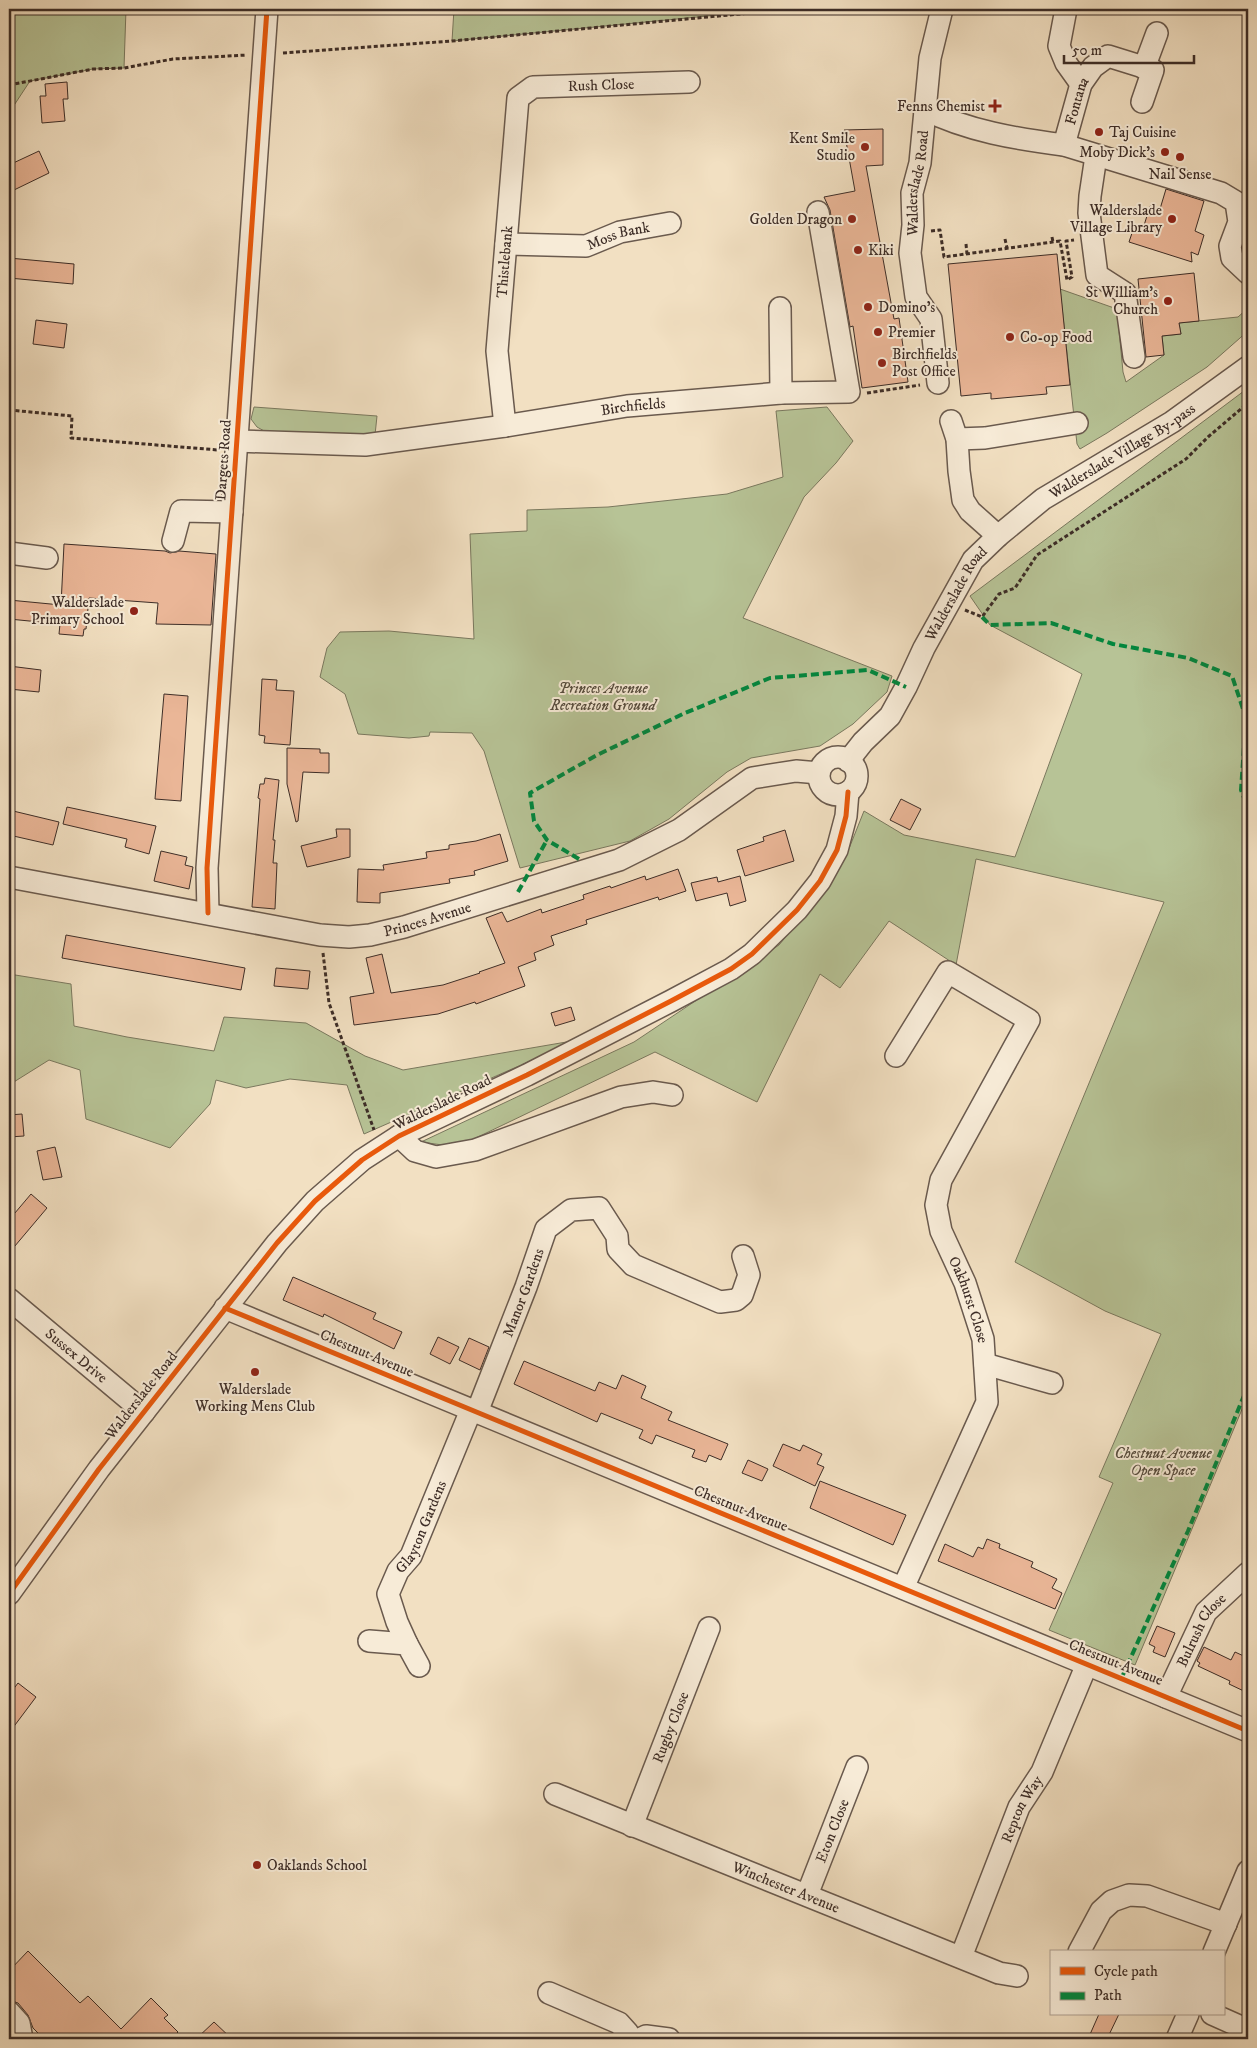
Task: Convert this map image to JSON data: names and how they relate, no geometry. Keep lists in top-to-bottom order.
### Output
{
  "streets": {
    "street": [
      "Rush Close",
      "Fontana",
      "Walderslade Road",
      "Moss Bank",
      "Thistlebank",
      "Birchfields",
      "Walderslade Village By-pass",
      "Dargets Road",
      "Princes Avenue",
      "Manor Gardens",
      "Oakhurst Close",
      "Chestnut Avenue",
      "Sussex Drive",
      "Glayton Gardens",
      "Bulrush Close",
      "Rugby Close",
      "Repton Way",
      "Eton Close",
      "Winchester Avenue"
    ]
  },
  "crossings": [
    ["Rush Close", "Thistlebank"],
    ["Walderslade Road", "Walderslade Village By-pass"],
    ["Walderslade Road", "Princes Avenue"],
    ["Walderslade Road", "Chestnut Avenue"],
    ["Walderslade Road", "Sussex Drive"],
    ["Moss Bank", "Thistlebank"],
    ["Thistlebank", "Birchfields"],
    ["Birchfields", "Dargets Road"],
    ["Dargets Road", "Princes Avenue"],
    ["Manor Gardens", "Chestnut Avenue"],
    ["Manor Gardens", "Glayton Gardens"],
    ["Oakhurst Close", "Chestnut Avenue"],
    ["Chestnut Avenue", "Glayton Gardens"],
    ["Chestnut Avenue", "Bulrush Close"],
    ["Chestnut Avenue", "Repton Way"],
    ["Rugby Close", "Winchester Avenue"],
    ["Repton Way", "Winchester Avenue"],
    ["Eton Close", "Winchester Avenue"]
  ],
  "parks": ["Princes Avenue Recreation Ground", "Chestnut Avenue Open Space"],
  "places": {
    "health": ["Fenns Chemist"],
    "other": [
      "Taj Cuisine",
      "Kent Smile Studio",
      "Moby Dick's",
      "Nail Sense",
      "Golden Dragon",
      "Walderslade Village Library",
      "Kiki",
      "St William's Church",
      "Domino's",
      "Premier",
      "Co-op Food",
      "Birchfields Post Office",
      "Walderslade Primary School",
      "Walderslade Working Mens Club",
      "Oaklands School"
    ]
  },
  "legend": ["Cycle path", "Path"],
  "scale_bar": "50 m"
}
